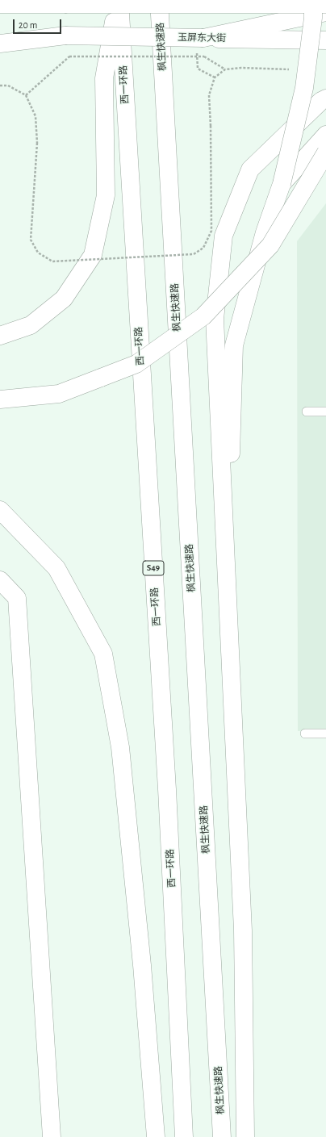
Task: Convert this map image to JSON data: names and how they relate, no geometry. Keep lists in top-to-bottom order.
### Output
{
  "streets": {
    "main road": [
      "玉屏东大街",
      "枫生快速路",
      "西一环路",
      "S49"
    ]
  },
  "scale_bar": "20 m"
}
